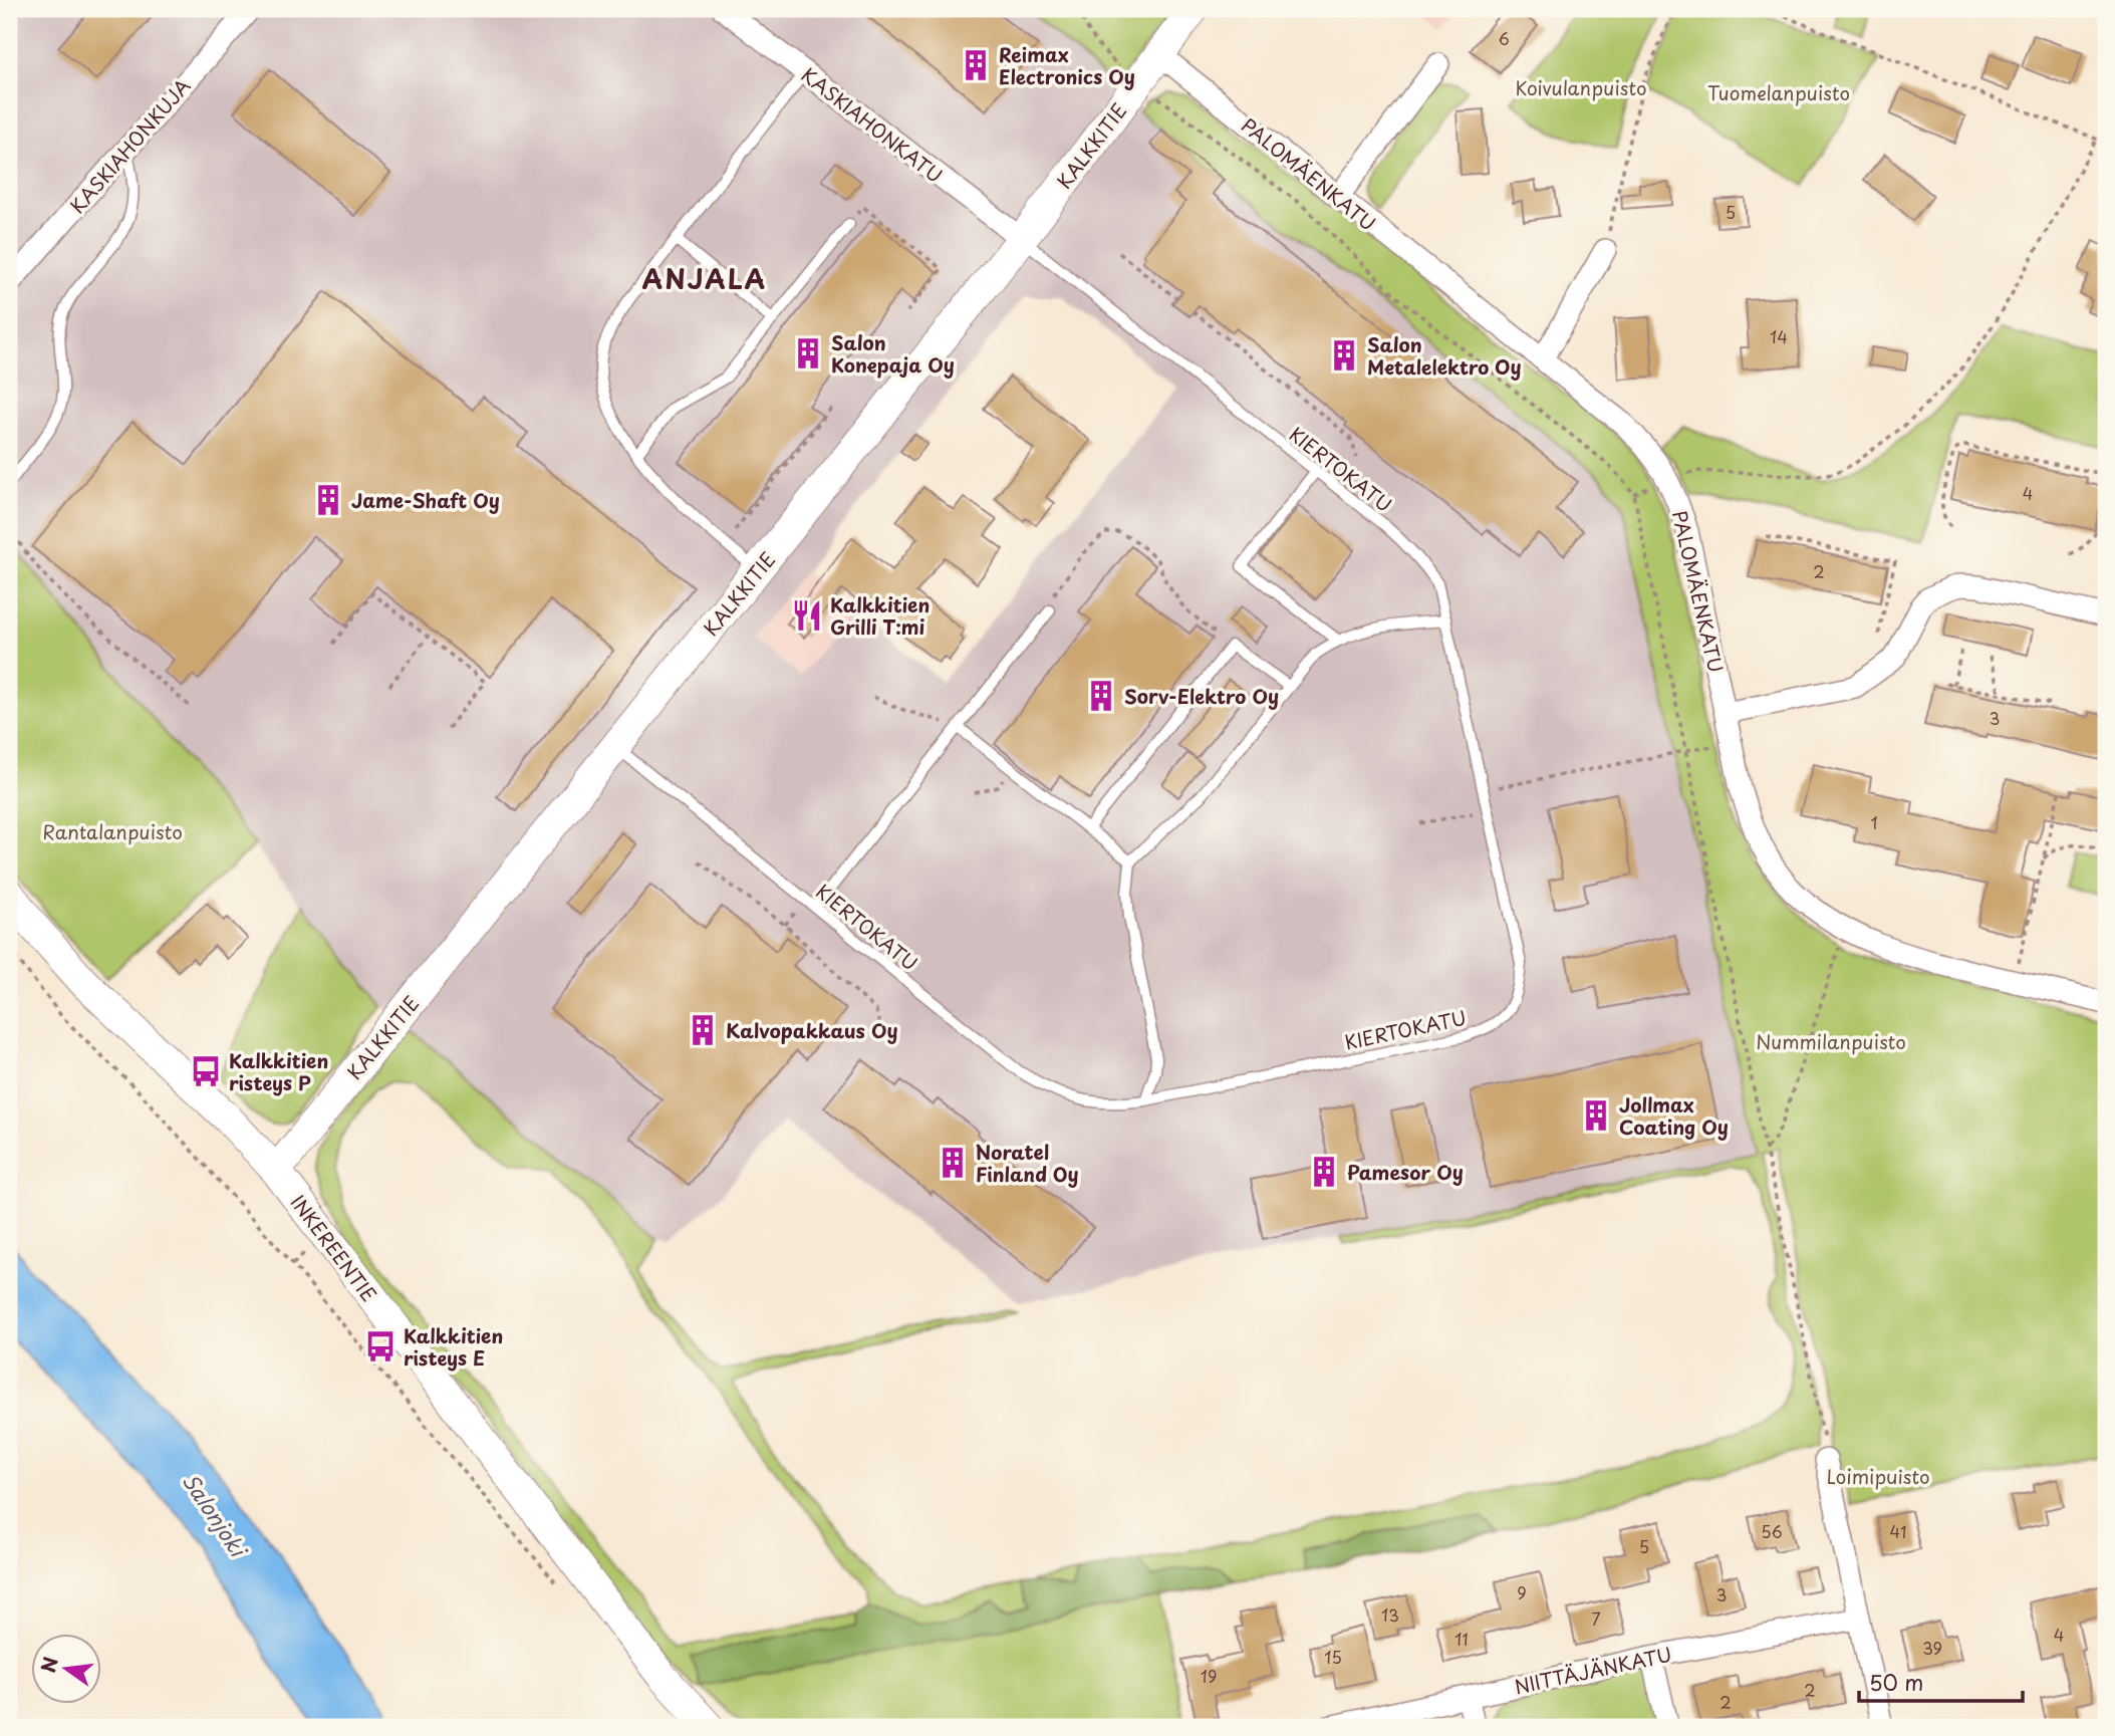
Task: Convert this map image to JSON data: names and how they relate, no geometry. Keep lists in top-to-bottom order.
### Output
{
  "streets": {
    "street": [
      "KASKIAHONKATU",
      "KASKIAHONKUJA",
      "KALKKITIE",
      "PALOMÄENKATU",
      "INKEREENTIE",
      "NIITTÄJÄNKATU"
    ],
    "lane": ["KIERTOKATU"]
  },
  "crossings": [
    ["KASKIAHONKATU", "KALKKITIE"],
    ["KASKIAHONKATU", "KIERTOKATU"],
    ["KALKKITIE", "PALOMÄENKATU"],
    ["KALKKITIE", "KIERTOKATU"],
    ["KALKKITIE", "INKEREENTIE"]
  ],
  "districts": ["ANJALA"],
  "water": ["Salonjoki"],
  "parks": [
    "Koivulanpuisto",
    "Tuomelanpuisto",
    "Rantalanpuisto",
    "Nummilanpuisto",
    "Loimipuisto"
  ],
  "places": {
    "building": [
      "Reimax Electronics Oy",
      "Salon Konepaja Oy",
      "Salon Metalelektro Oy",
      "Jame-Shaft Oy",
      "Sorv-Elektro Oy",
      "Kalvopakkaus Oy",
      "Jollmax Coating Oy",
      "Noratel Finland Oy",
      "Pamesor Oy"
    ],
    "restaurant": ["Kalkkitien Grilli T:mi"],
    "bus stop": ["Kalkkitien risteys P", "Kalkkitien risteys E"]
  },
  "house_numbers": [
    "6",
    "5",
    "14",
    "4",
    "2",
    "3",
    "1",
    "56",
    "41",
    "5",
    "9",
    "3",
    "13",
    "7",
    "4",
    "11",
    "39",
    "15",
    "19",
    "2",
    "2"
  ],
  "scale_bar": "50 m",
  "north": "left"
}
